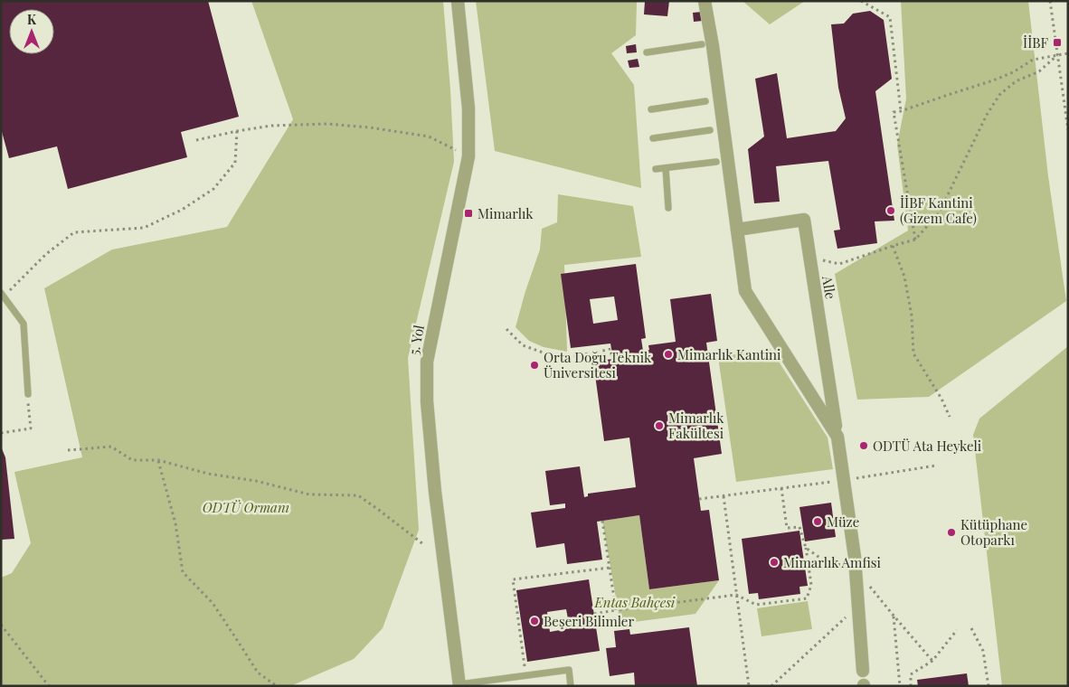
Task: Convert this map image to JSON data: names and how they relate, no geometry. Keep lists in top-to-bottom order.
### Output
{
  "streets": {
    "street": ["Alle", "5. Yol"]
  },
  "parks": ["ODTÜ Ormanı", "Entas Bahçesi"],
  "places": {
    "transit": ["İİBF", "Mimarlık"],
    "other": [
      "İİBF Kantini (Gizem Cafe)",
      "Mimarlık Kantini",
      "Orta Doğu Teknik Üniversitesi",
      "Mimarlık Fakültesi",
      "ODTÜ Ata Heykeli",
      "Müze",
      "Kütüphane Otoparkı",
      "Mimarlık Amfisi",
      "Beşeri Bilimler"
    ]
  },
  "north": "top"
}
